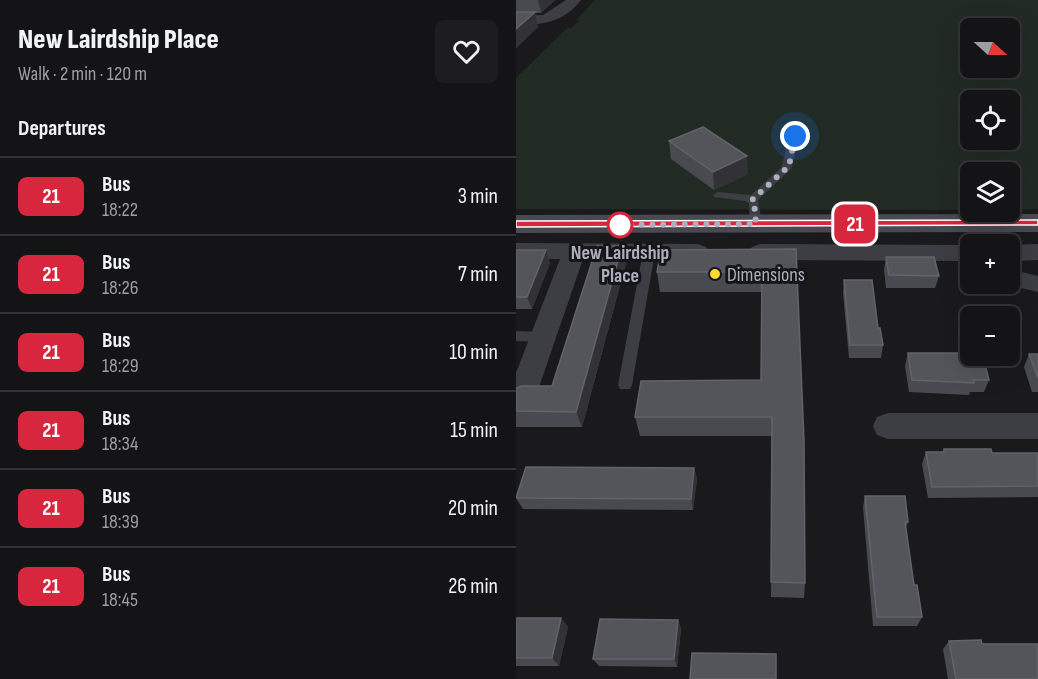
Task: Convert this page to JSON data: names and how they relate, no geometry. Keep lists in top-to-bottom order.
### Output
{
  "places": ["New Lairdship Place", "Dimensions"],
  "lines": ["bus line 21"],
  "north": "right",
  "page": {
    "heading": [
      ["New Lairdship Place", "Walk · 2 min · 120 m"],
      "Departures"
    ],
    "on_map": "21",
    "map_buttons": ["+", "−"],
    "list": [
      {
        "mark": "21",
        "name": "Bus",
        "note": "18:22",
        "value": "3 min"
      },
      {
        "mark": "21",
        "name": "Bus",
        "note": "18:26",
        "value": "7 min"
      },
      {
        "mark": "21",
        "name": "Bus",
        "note": "18:29",
        "value": "10 min"
      },
      {
        "mark": "21",
        "name": "Bus",
        "note": "18:34",
        "value": "15 min"
      },
      {
        "mark": "21",
        "name": "Bus",
        "note": "18:39",
        "value": "20 min"
      },
      {
        "mark": "21",
        "name": "Bus",
        "note": "18:45",
        "value": "26 min"
      }
    ]
  }
}
